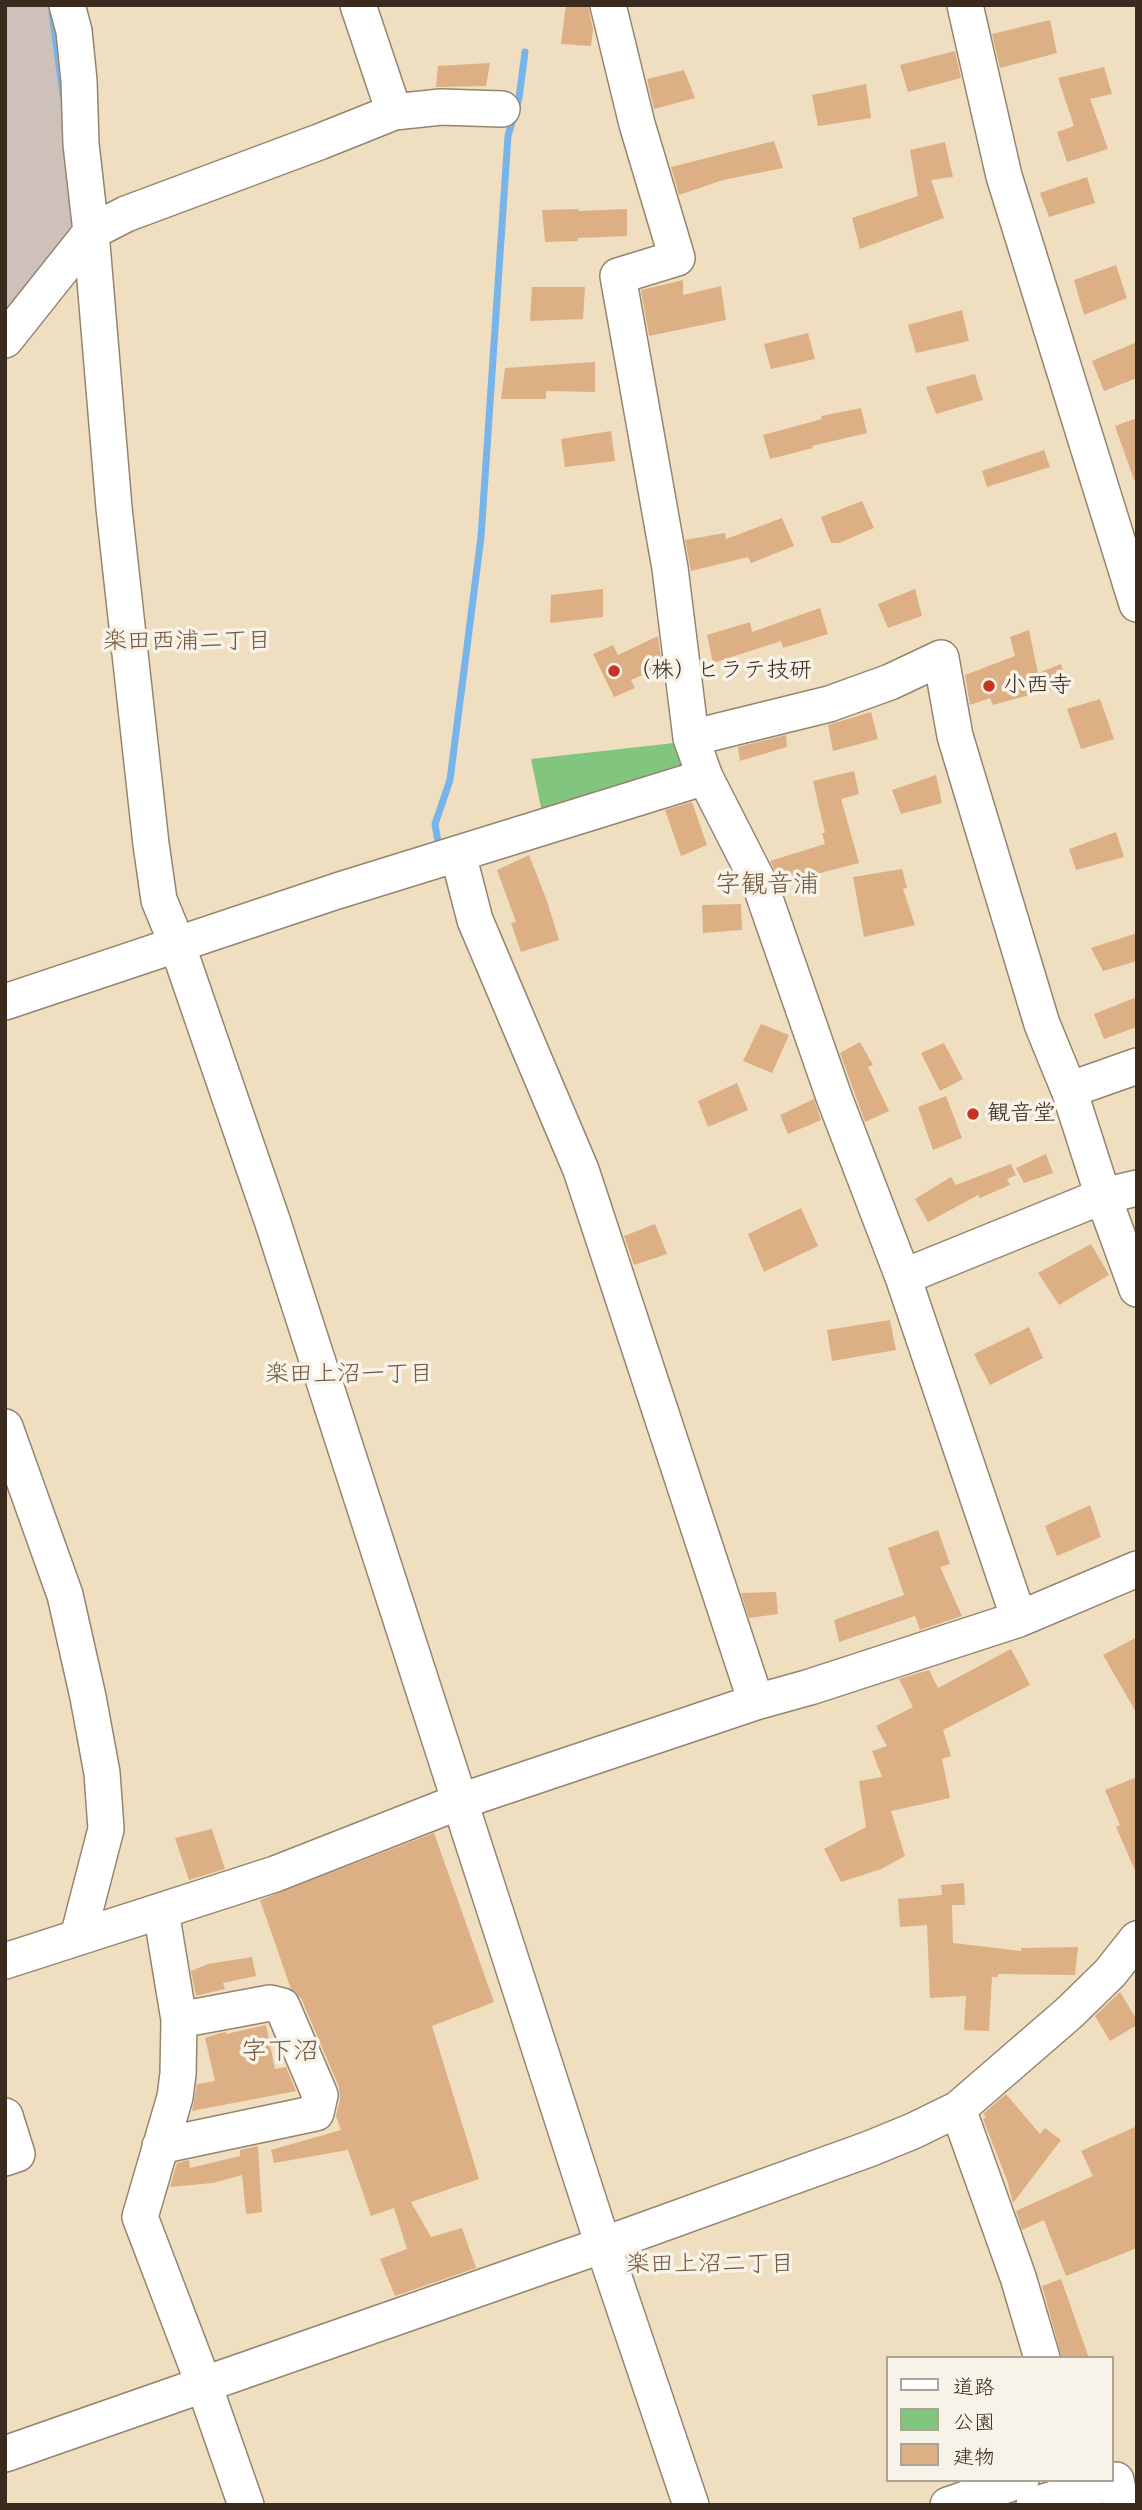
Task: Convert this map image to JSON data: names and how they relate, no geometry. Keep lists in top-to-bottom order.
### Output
{
  "districts": [
    "楽田西浦二丁目",
    "字観音浦",
    "楽田上沼一丁目",
    "字下沼",
    "楽田上沼二丁目"
  ],
  "places": ["（株）ヒラテ技研", "小西寺", "観音堂"],
  "legend": ["道路", "公園", "建物"]
}
